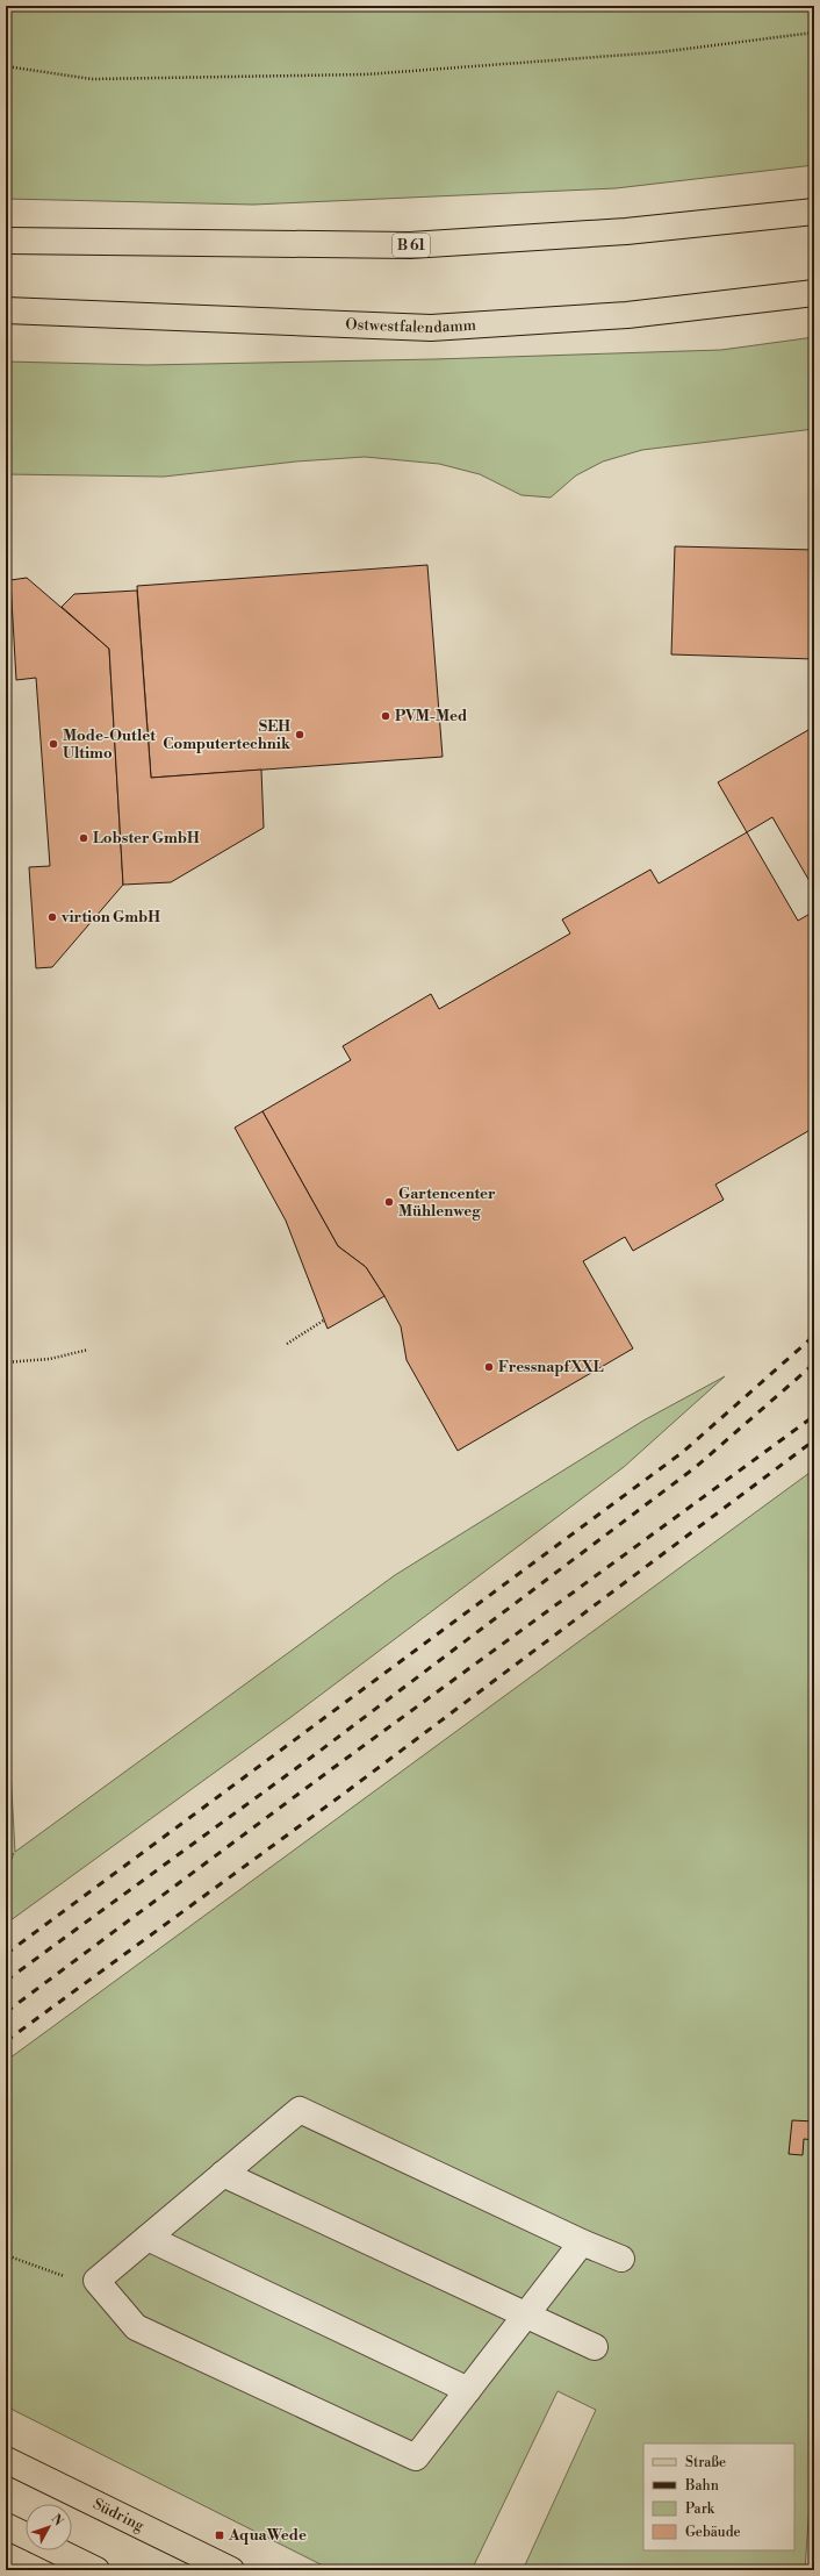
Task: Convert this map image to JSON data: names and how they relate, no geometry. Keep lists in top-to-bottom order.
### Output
{
  "streets": {
    "main road": ["B 61", "Ostwestfalendamm", "Südring"]
  },
  "places": {
    "other": [
      "PVM-Med",
      "SEH Computertechnik",
      "Mode-Outlet Ultimo",
      "Lobster GmbH",
      "virtion GmbH",
      "Gartencenter Mühlenweg",
      "Fressnapf XXL"
    ],
    "transit": ["AquaWede"]
  },
  "legend": [
    "Straße",
    "Bahn",
    "Park",
    "Gebäude"
  ],
  "north": "top right"
}
